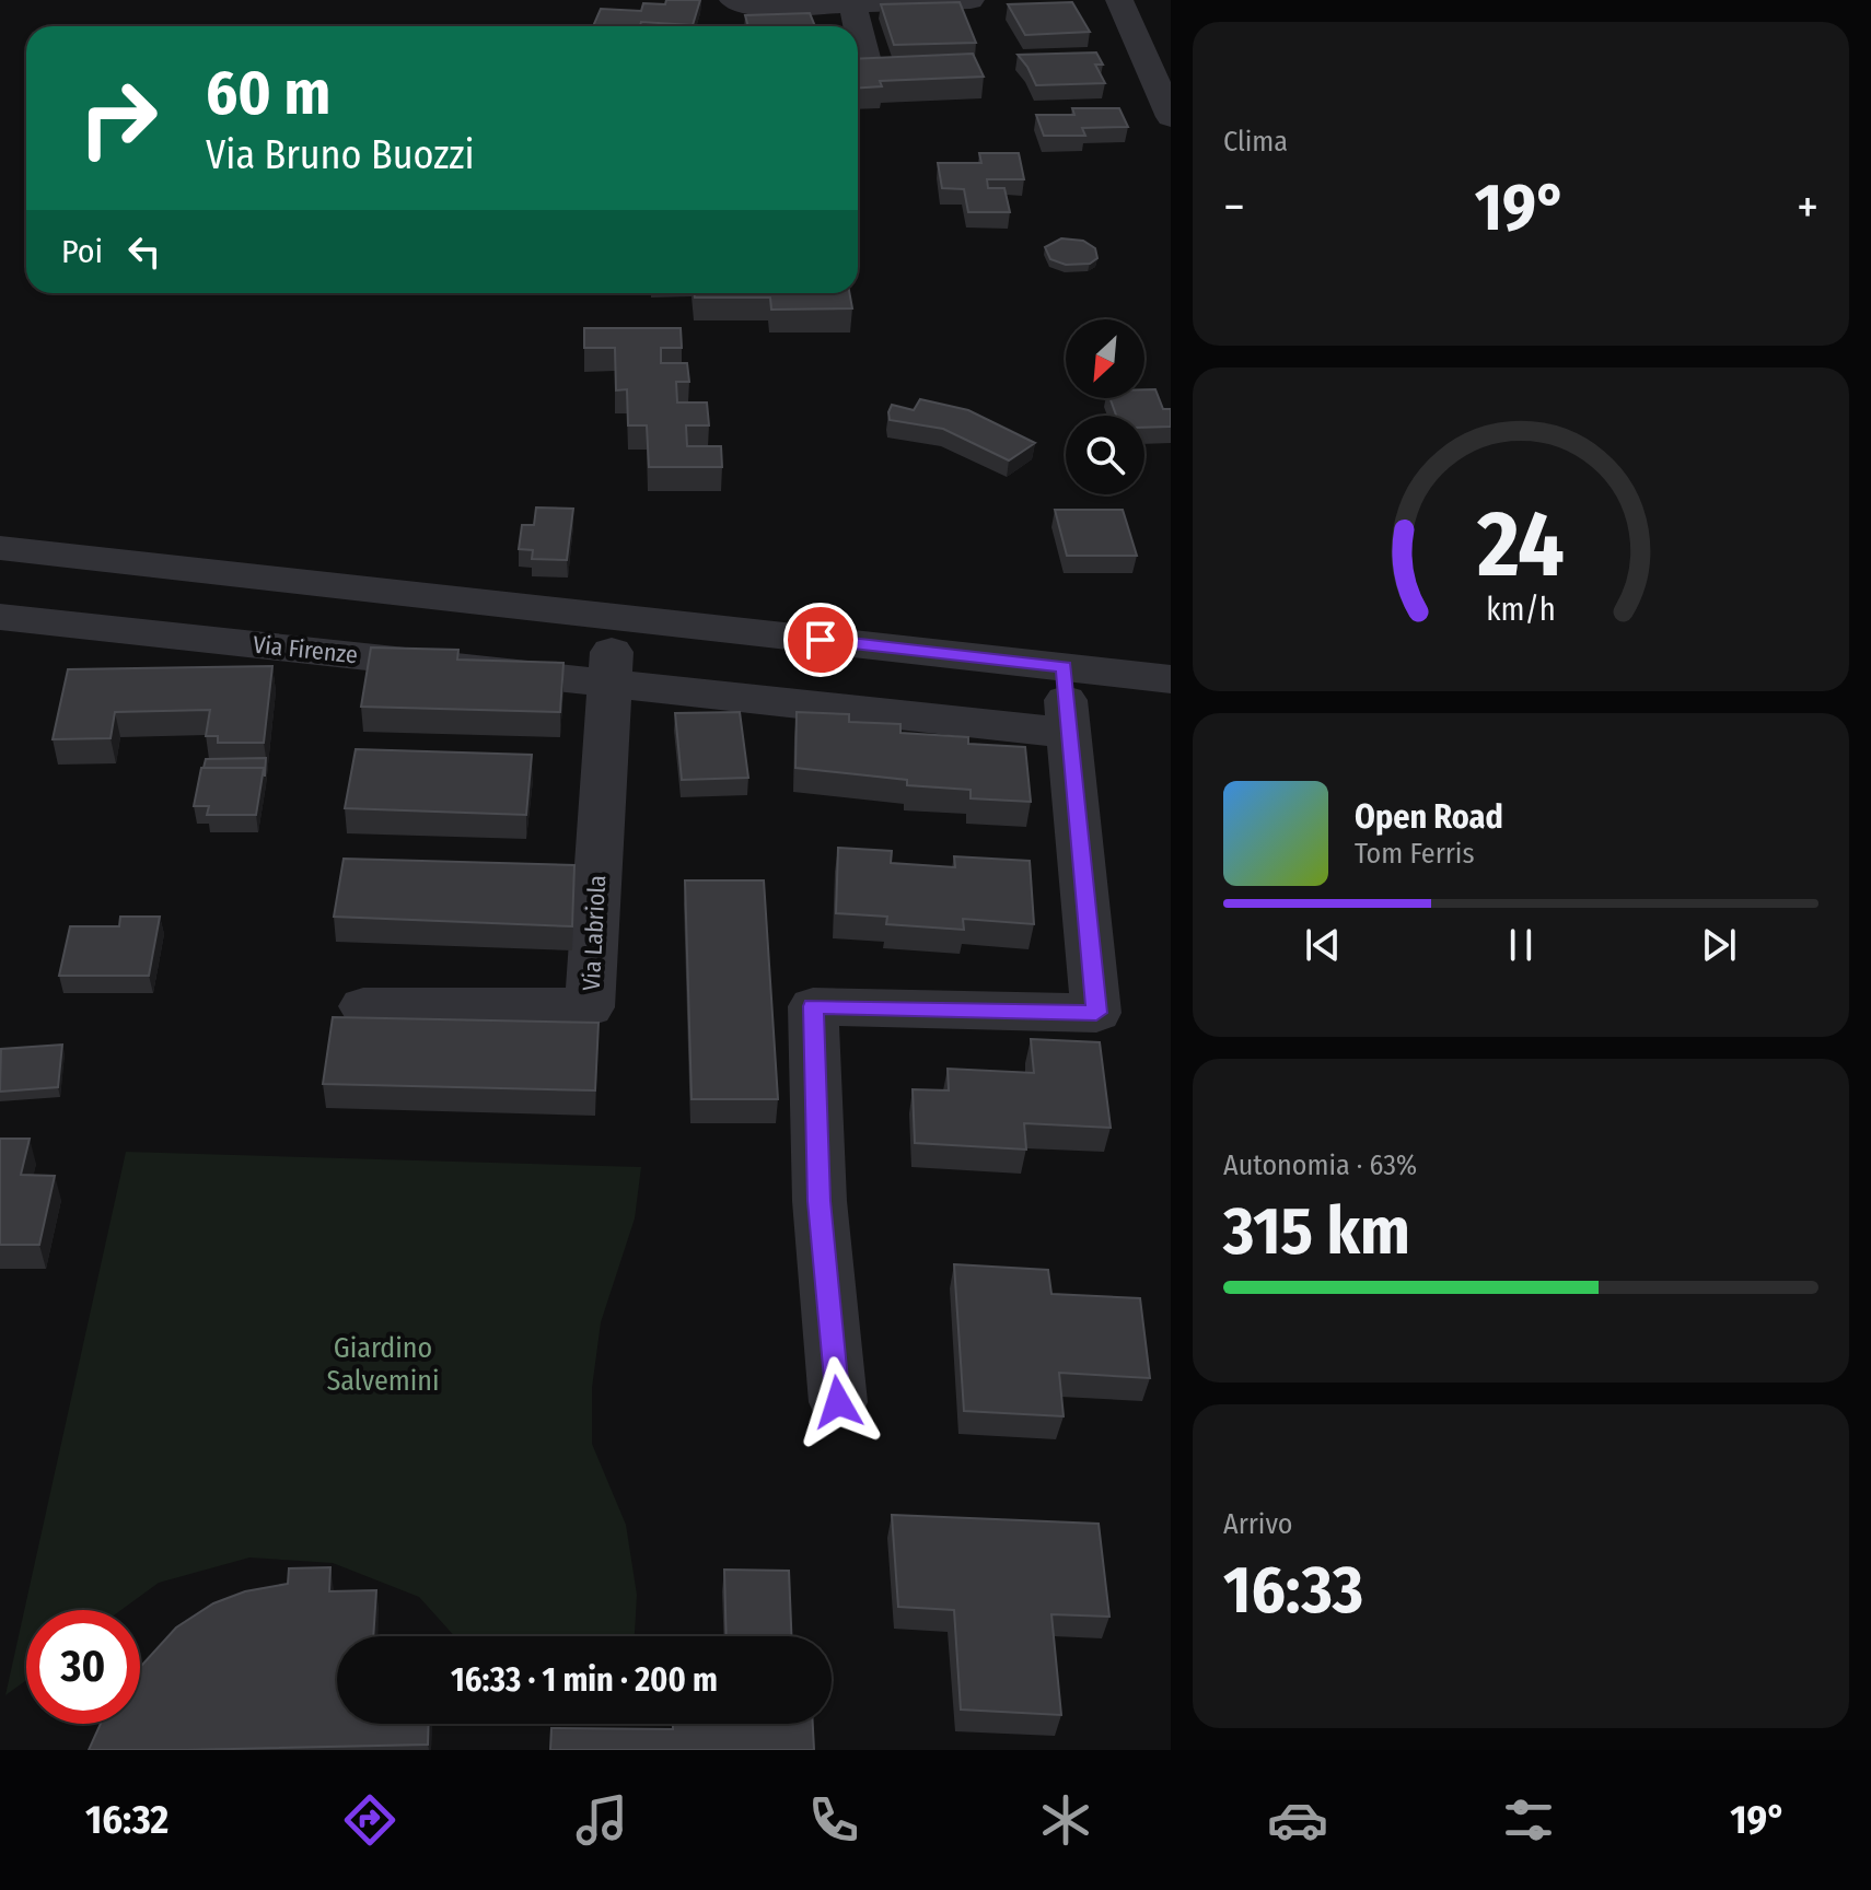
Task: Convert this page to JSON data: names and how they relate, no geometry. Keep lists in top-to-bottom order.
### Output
{
  "streets": {
    "street": ["Via Firenze", "Via Labriola"]
  },
  "crossings": [
    ["Via Firenze", "Via Labriola"]
  ],
  "parks": ["Giardino Salvemini"],
  "north": "bottom left",
  "page": {
    "tile": [
      "Clima",
      ["Autonomia · 63%", "315 km"],
      ["Arrivo", "16:33"]
    ],
    "turn": ["60 m", "Via Bruno Buozzi"],
    "heat": ["−", "19°", "+"],
    "then": "Poi",
    "song": ["Open Road", "Tom Ferris"],
    "limit": "30",
    "trip": "16:33 · 1 min · 200 m",
    "tabs": ["16:32", "19°"],
    "gauge": ["24", "km/h"]
  }
}
